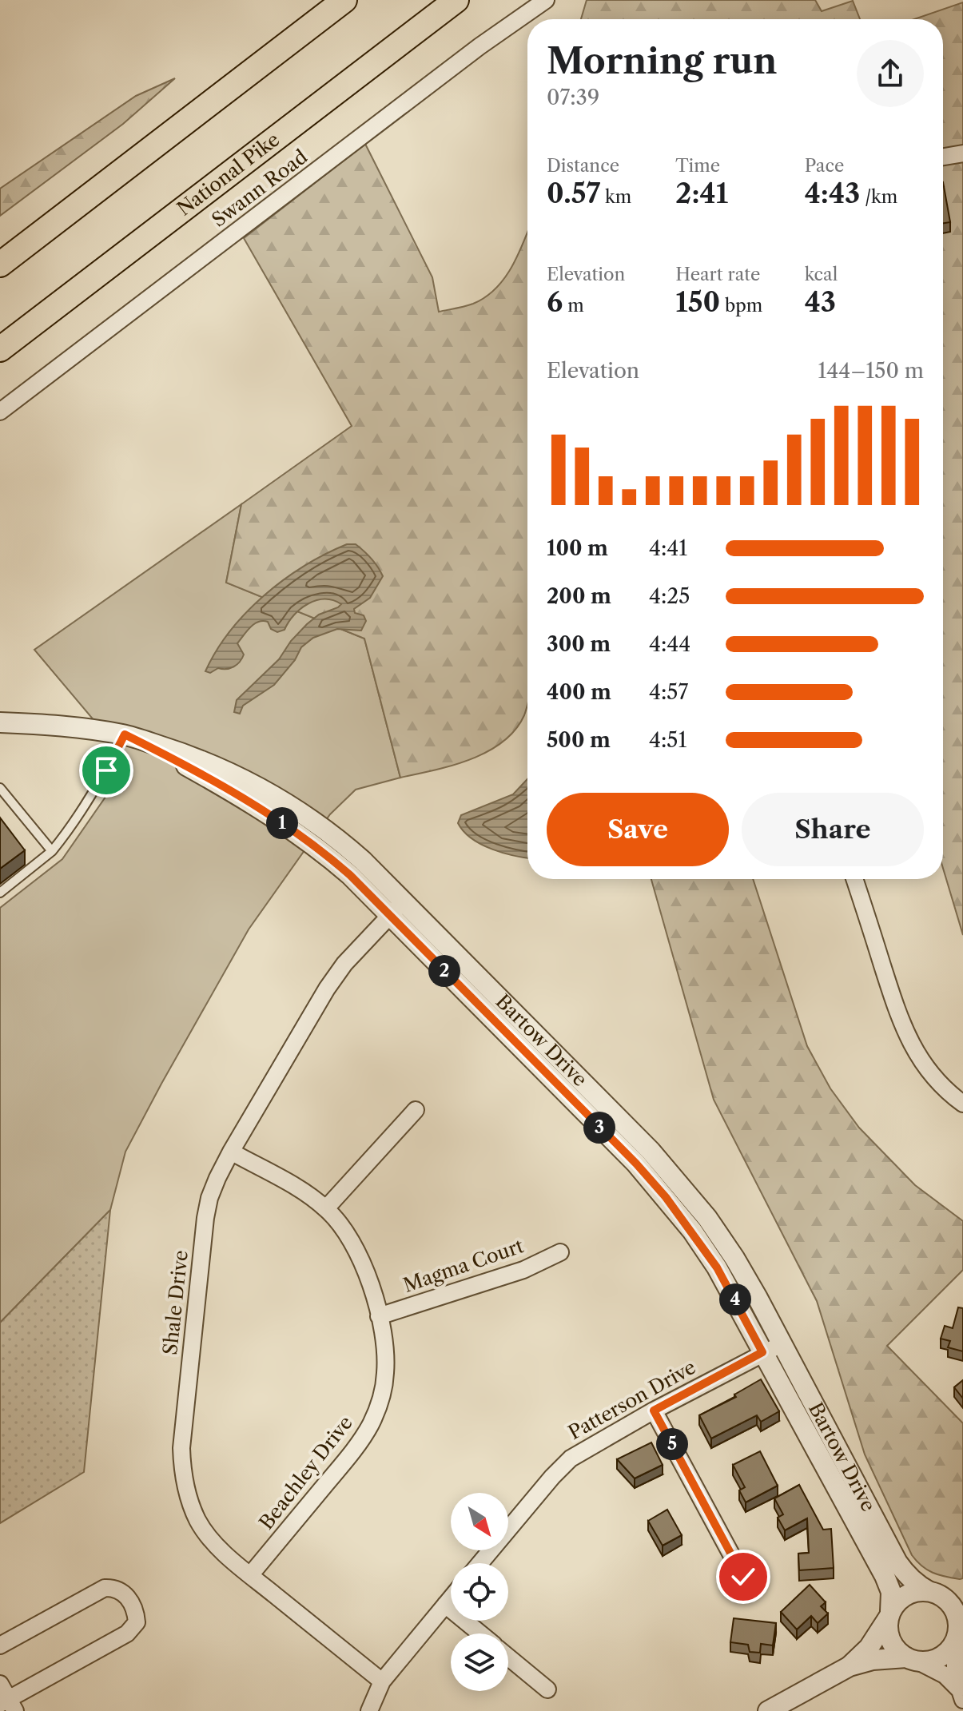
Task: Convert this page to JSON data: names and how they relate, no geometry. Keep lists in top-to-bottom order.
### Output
{
  "streets": {
    "main road": ["National Pike"],
    "street": [
      "Swann Road",
      "Bartow Drive",
      "Magma Court",
      "Shale Drive",
      "Patterson Drive",
      "Beachley Drive"
    ]
  },
  "crossings": [
    ["Bartow Drive", "Shale Drive"],
    ["Bartow Drive", "Patterson Drive"],
    ["Magma Court", "Beachley Drive"],
    ["Shale Drive", "Beachley Drive"]
  ],
  "north": "bottom right",
  "page": {
    "heading": ["Morning run", "07:39"],
    "stats": [
      ["Distance", "0.57 km"],
      ["Time", "2:41"],
      ["Pace", "4:43 /km"],
      ["Elevation", "6 m"],
      ["Heart rate", "150 bpm"],
      ["kcal", "43"]
    ],
    "chart": ["Elevation", "144–150 m"],
    "list": [
      {
        "name": "100 m",
        "note": "4:41"
      },
      {
        "name": "200 m",
        "note": "4:25"
      },
      {
        "name": "300 m",
        "note": "4:44"
      },
      {
        "name": "400 m",
        "note": "4:57"
      },
      {
        "name": "500 m",
        "note": "4:51"
      }
    ],
    "buttons": ["Save", "Share"],
    "pins": [
      "1",
      "2",
      "3",
      "4",
      "5"
    ]
  }
}
